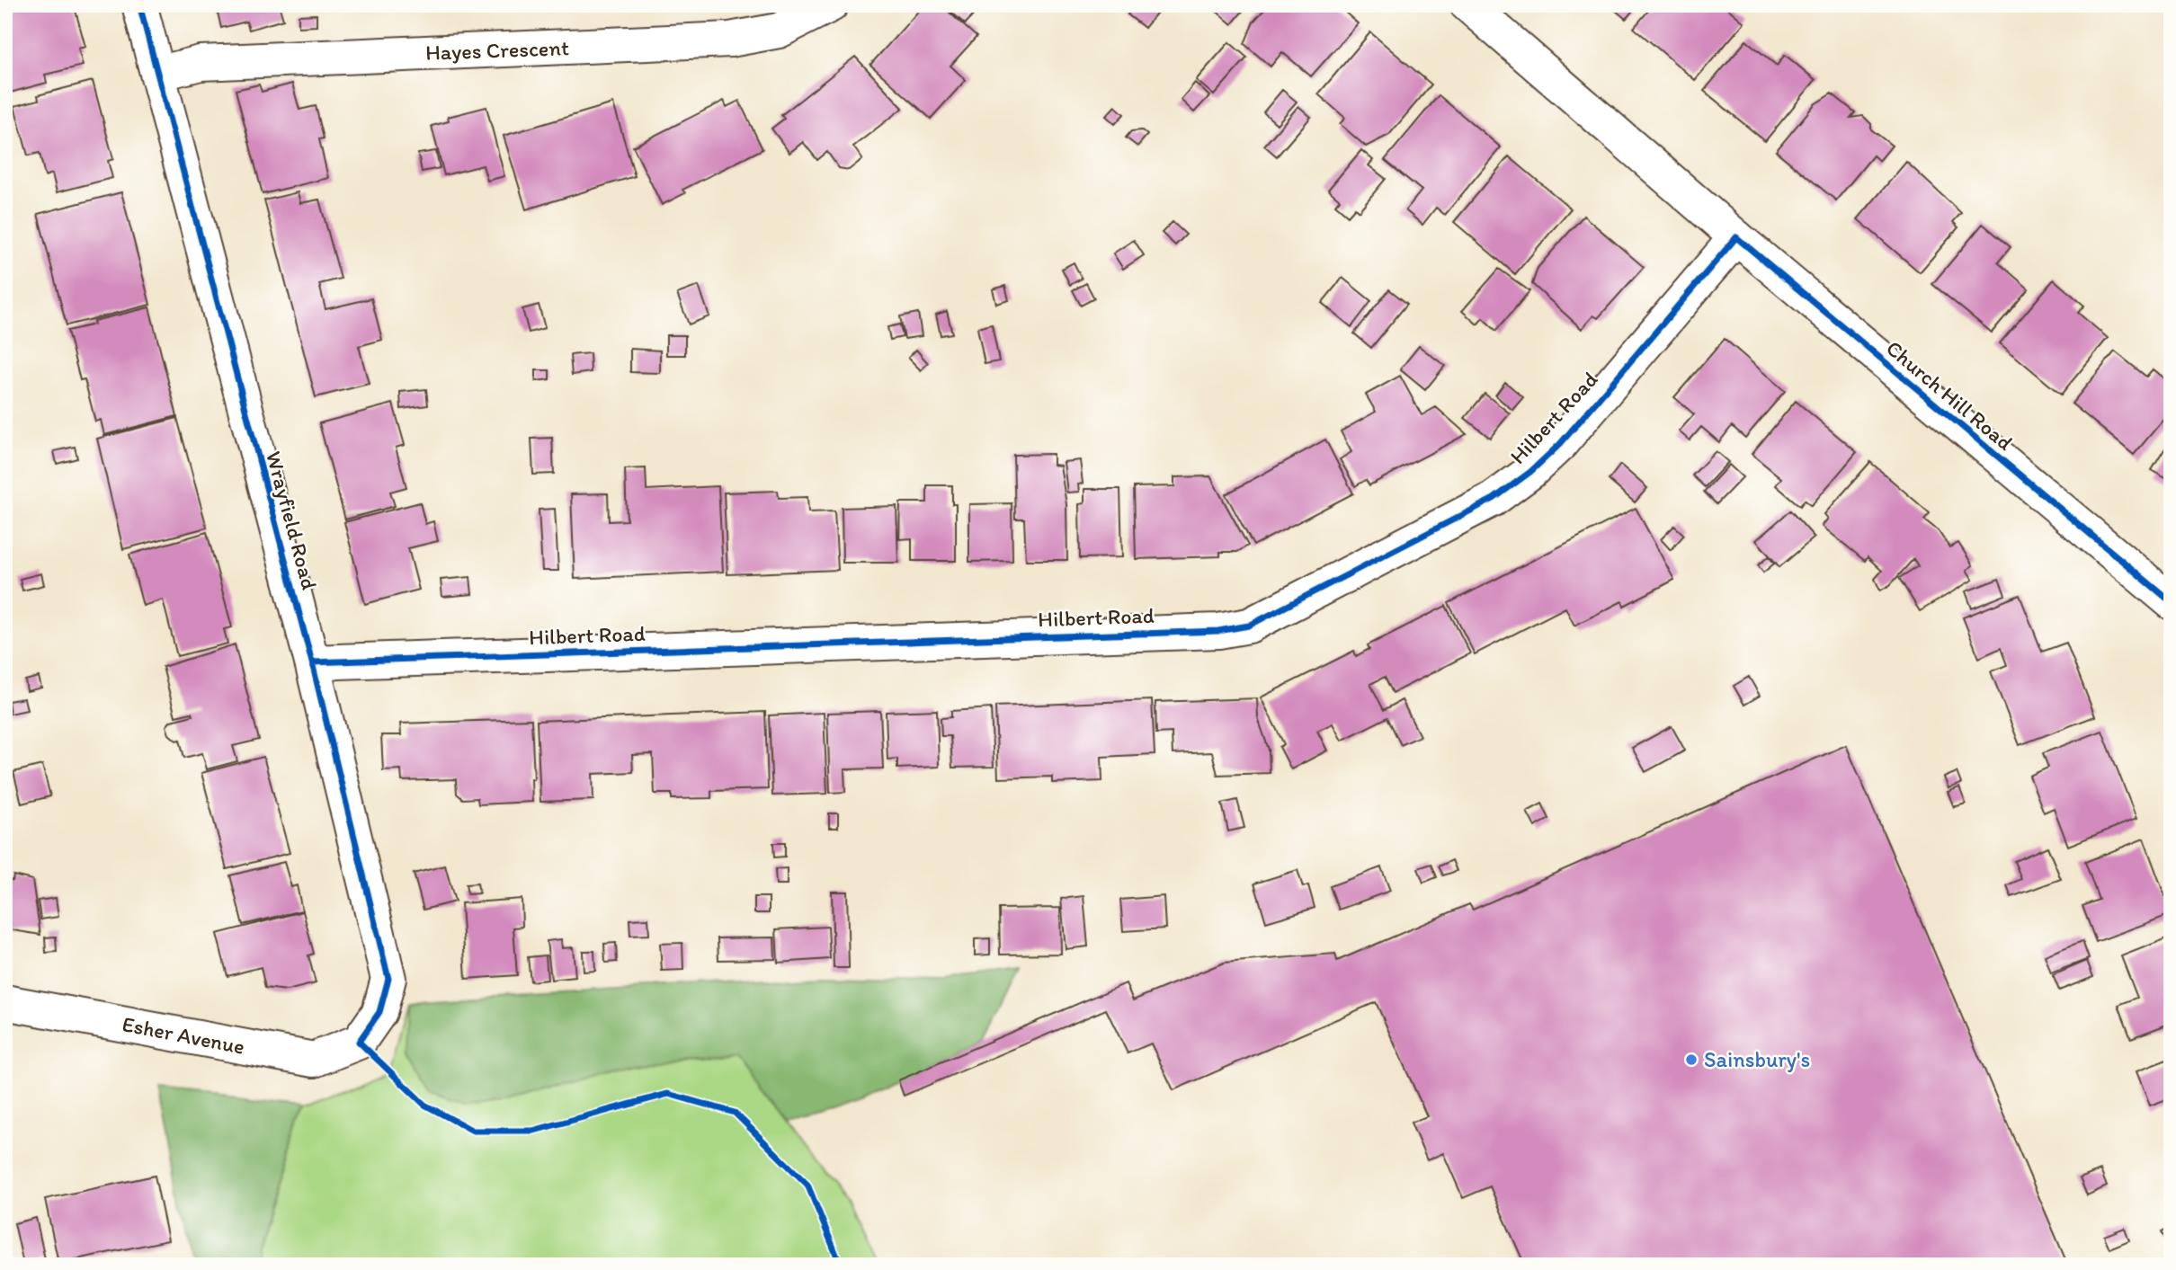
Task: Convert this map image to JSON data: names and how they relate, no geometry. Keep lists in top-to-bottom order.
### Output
{
  "streets": {
    "street": [
      "Hayes Crescent",
      "Church Hill Road",
      "Hilbert Road",
      "Wrayfield Road",
      "Esher Avenue"
    ]
  },
  "crossings": [
    ["Hayes Crescent", "Wrayfield Road"],
    ["Church Hill Road", "Hilbert Road"],
    ["Hilbert Road", "Wrayfield Road"],
    ["Wrayfield Road", "Esher Avenue"]
  ],
  "places": ["Sainsbury's"]
}
